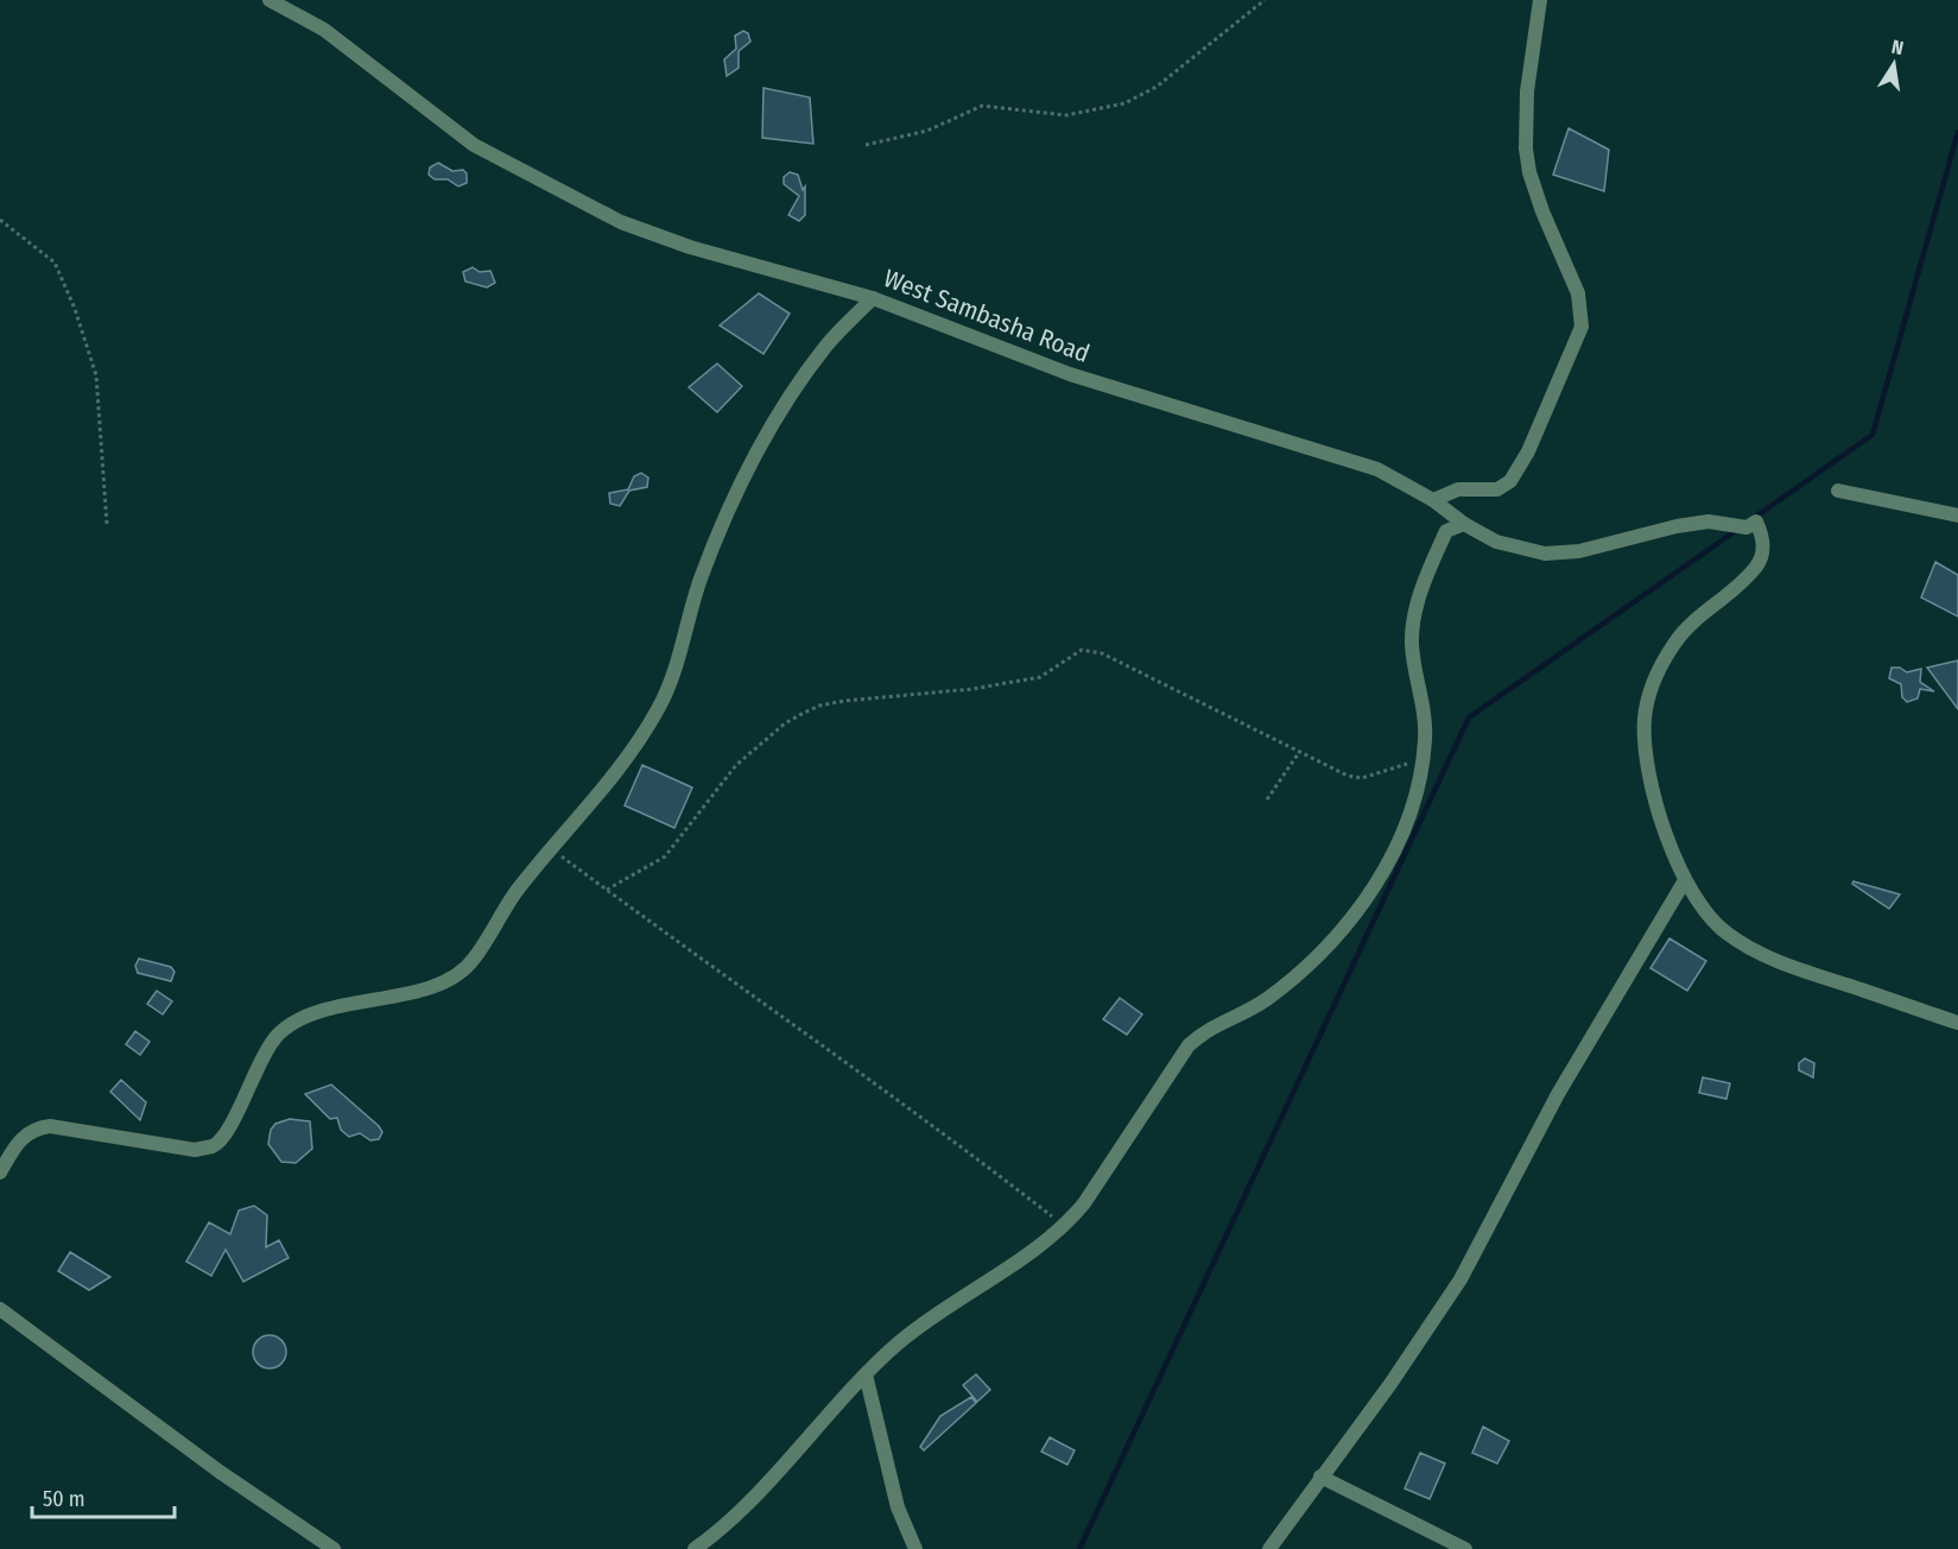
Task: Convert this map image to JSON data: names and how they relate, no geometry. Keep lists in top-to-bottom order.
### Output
{
  "streets": {
    "street": ["West Sambasha Road"]
  },
  "scale_bar": "50 m",
  "north": "top"
}
